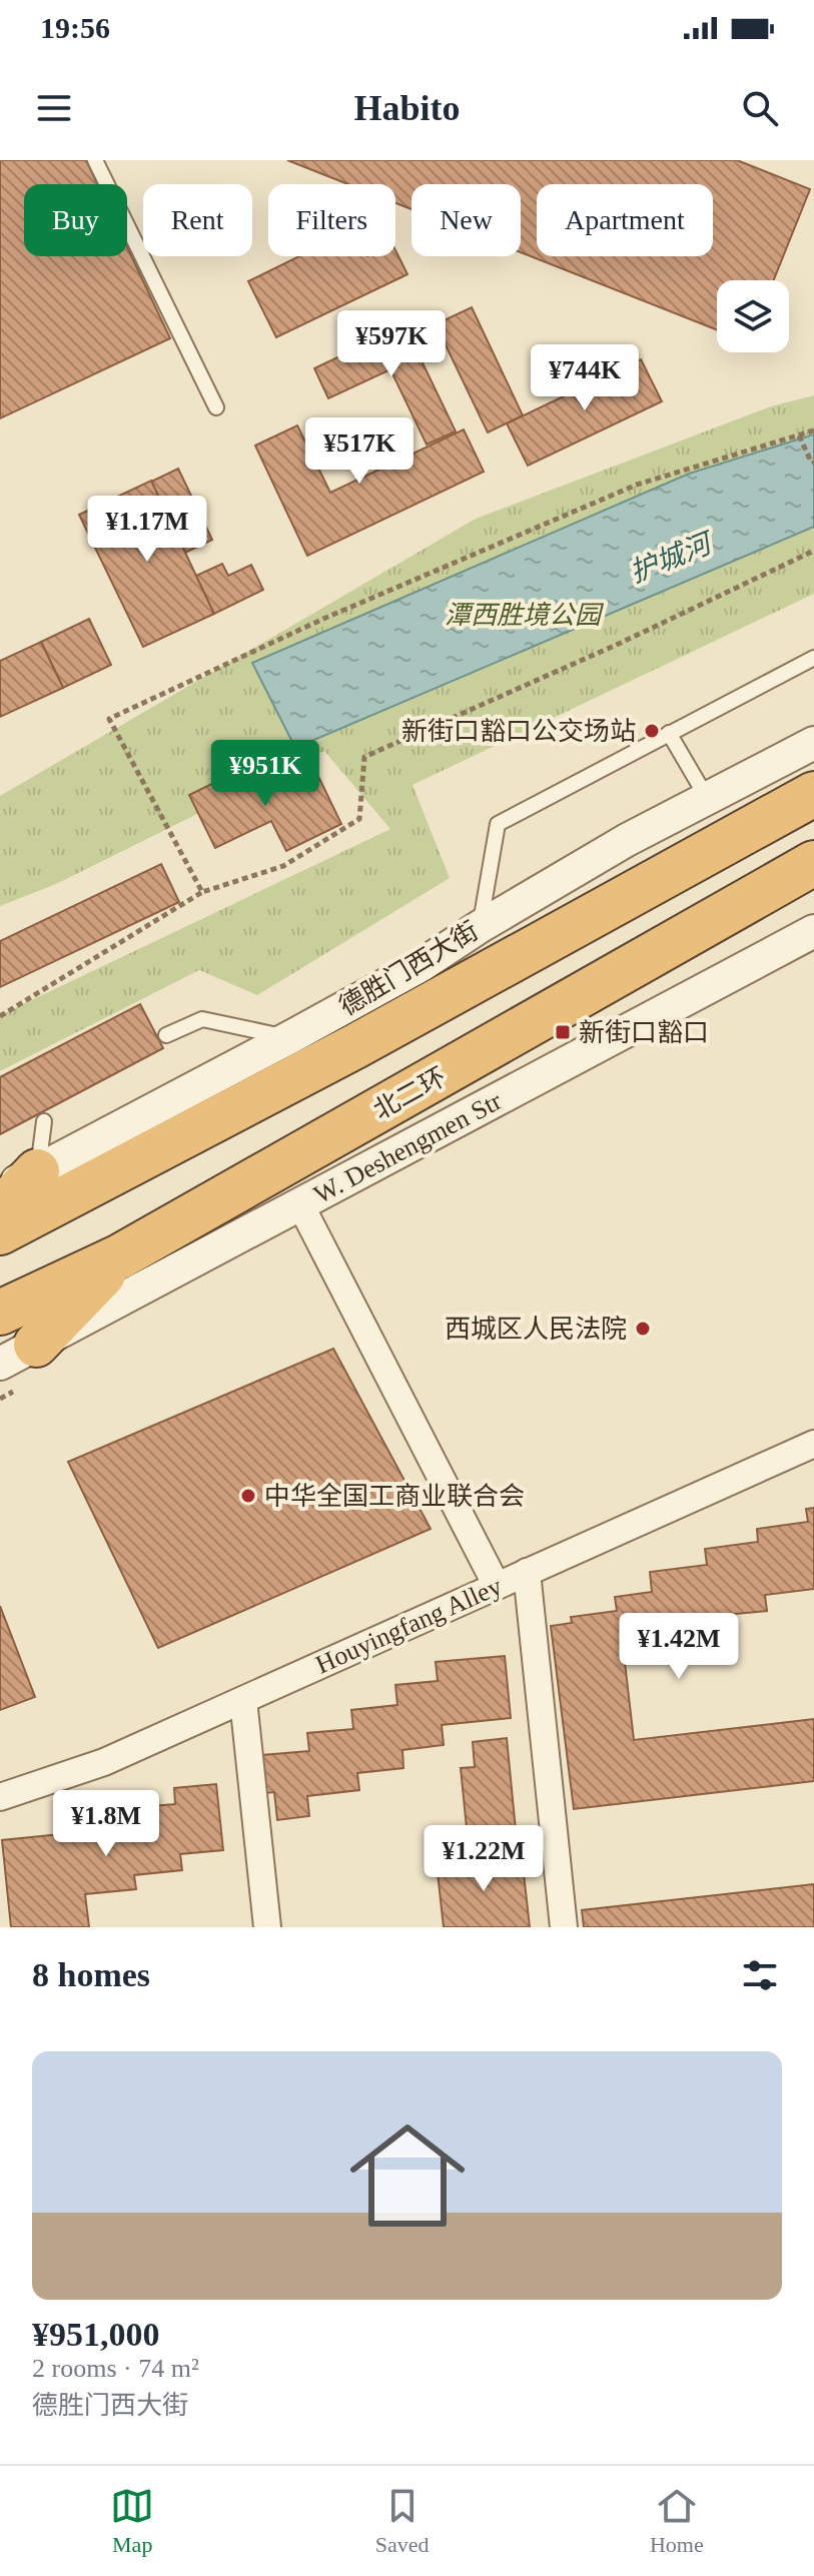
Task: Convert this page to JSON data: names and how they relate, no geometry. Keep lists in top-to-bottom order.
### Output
{
  "streets": {
    "highway": ["北二环"],
    "street": ["德胜门西大街", "W. Deshengmen Str", "Houyingfang Alley"]
  },
  "water": ["护城河"],
  "parks": ["潭西胜境公园"],
  "places": {
    "other": ["新街口豁口公交场站", "西城区人民法院", "中华全国工商业联合会"],
    "transit": ["新街口豁口"]
  },
  "page": {
    "status": "19:56",
    "header": "Habito",
    "chip": [
      "Buy",
      "Rent",
      "Filters",
      "New",
      "Apartment"
    ],
    "price": [
      "¥597K",
      "¥744K",
      "¥517K",
      "¥1.17M",
      "¥951K",
      "¥1.42M",
      "¥1.8M",
      "¥1.22M"
    ],
    "heading": "8 homes",
    "list": [
      {
        "name": "¥951,000",
        "note": "2 rooms · 74 m² · 德胜门西大街"
      }
    ],
    "tabs": ["Map", "Saved", "Home"]
  }
}
